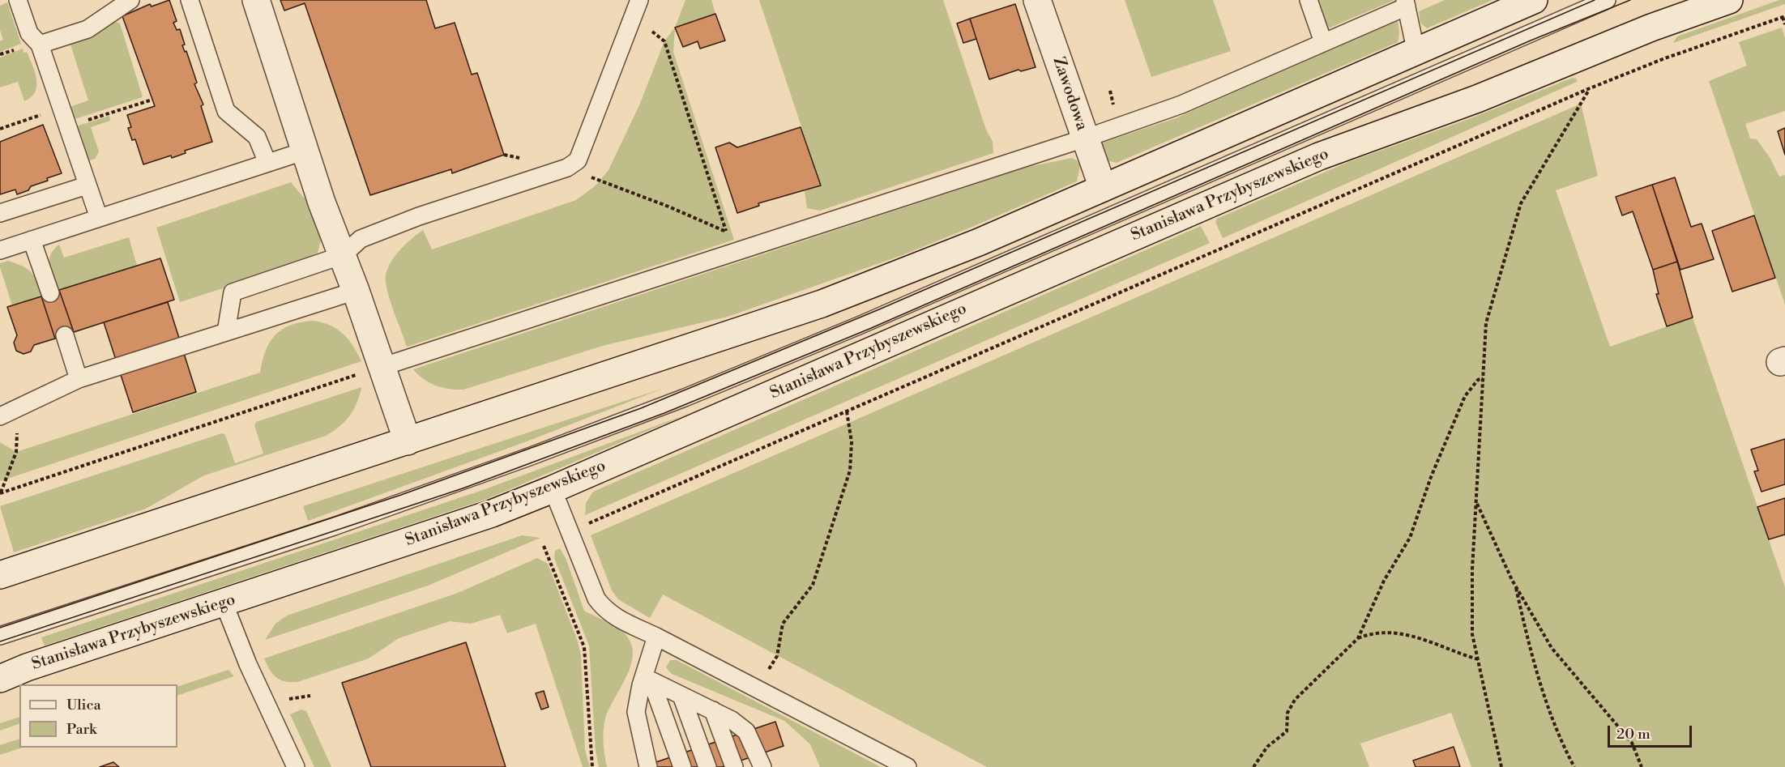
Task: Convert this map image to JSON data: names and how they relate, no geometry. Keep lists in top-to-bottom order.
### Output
{
  "streets": {
    "main road": ["Zawodowa", "Stanisława Przybyszewskiego"]
  },
  "legend": ["Ulica", "Park"],
  "scale_bar": "20 m"
}
